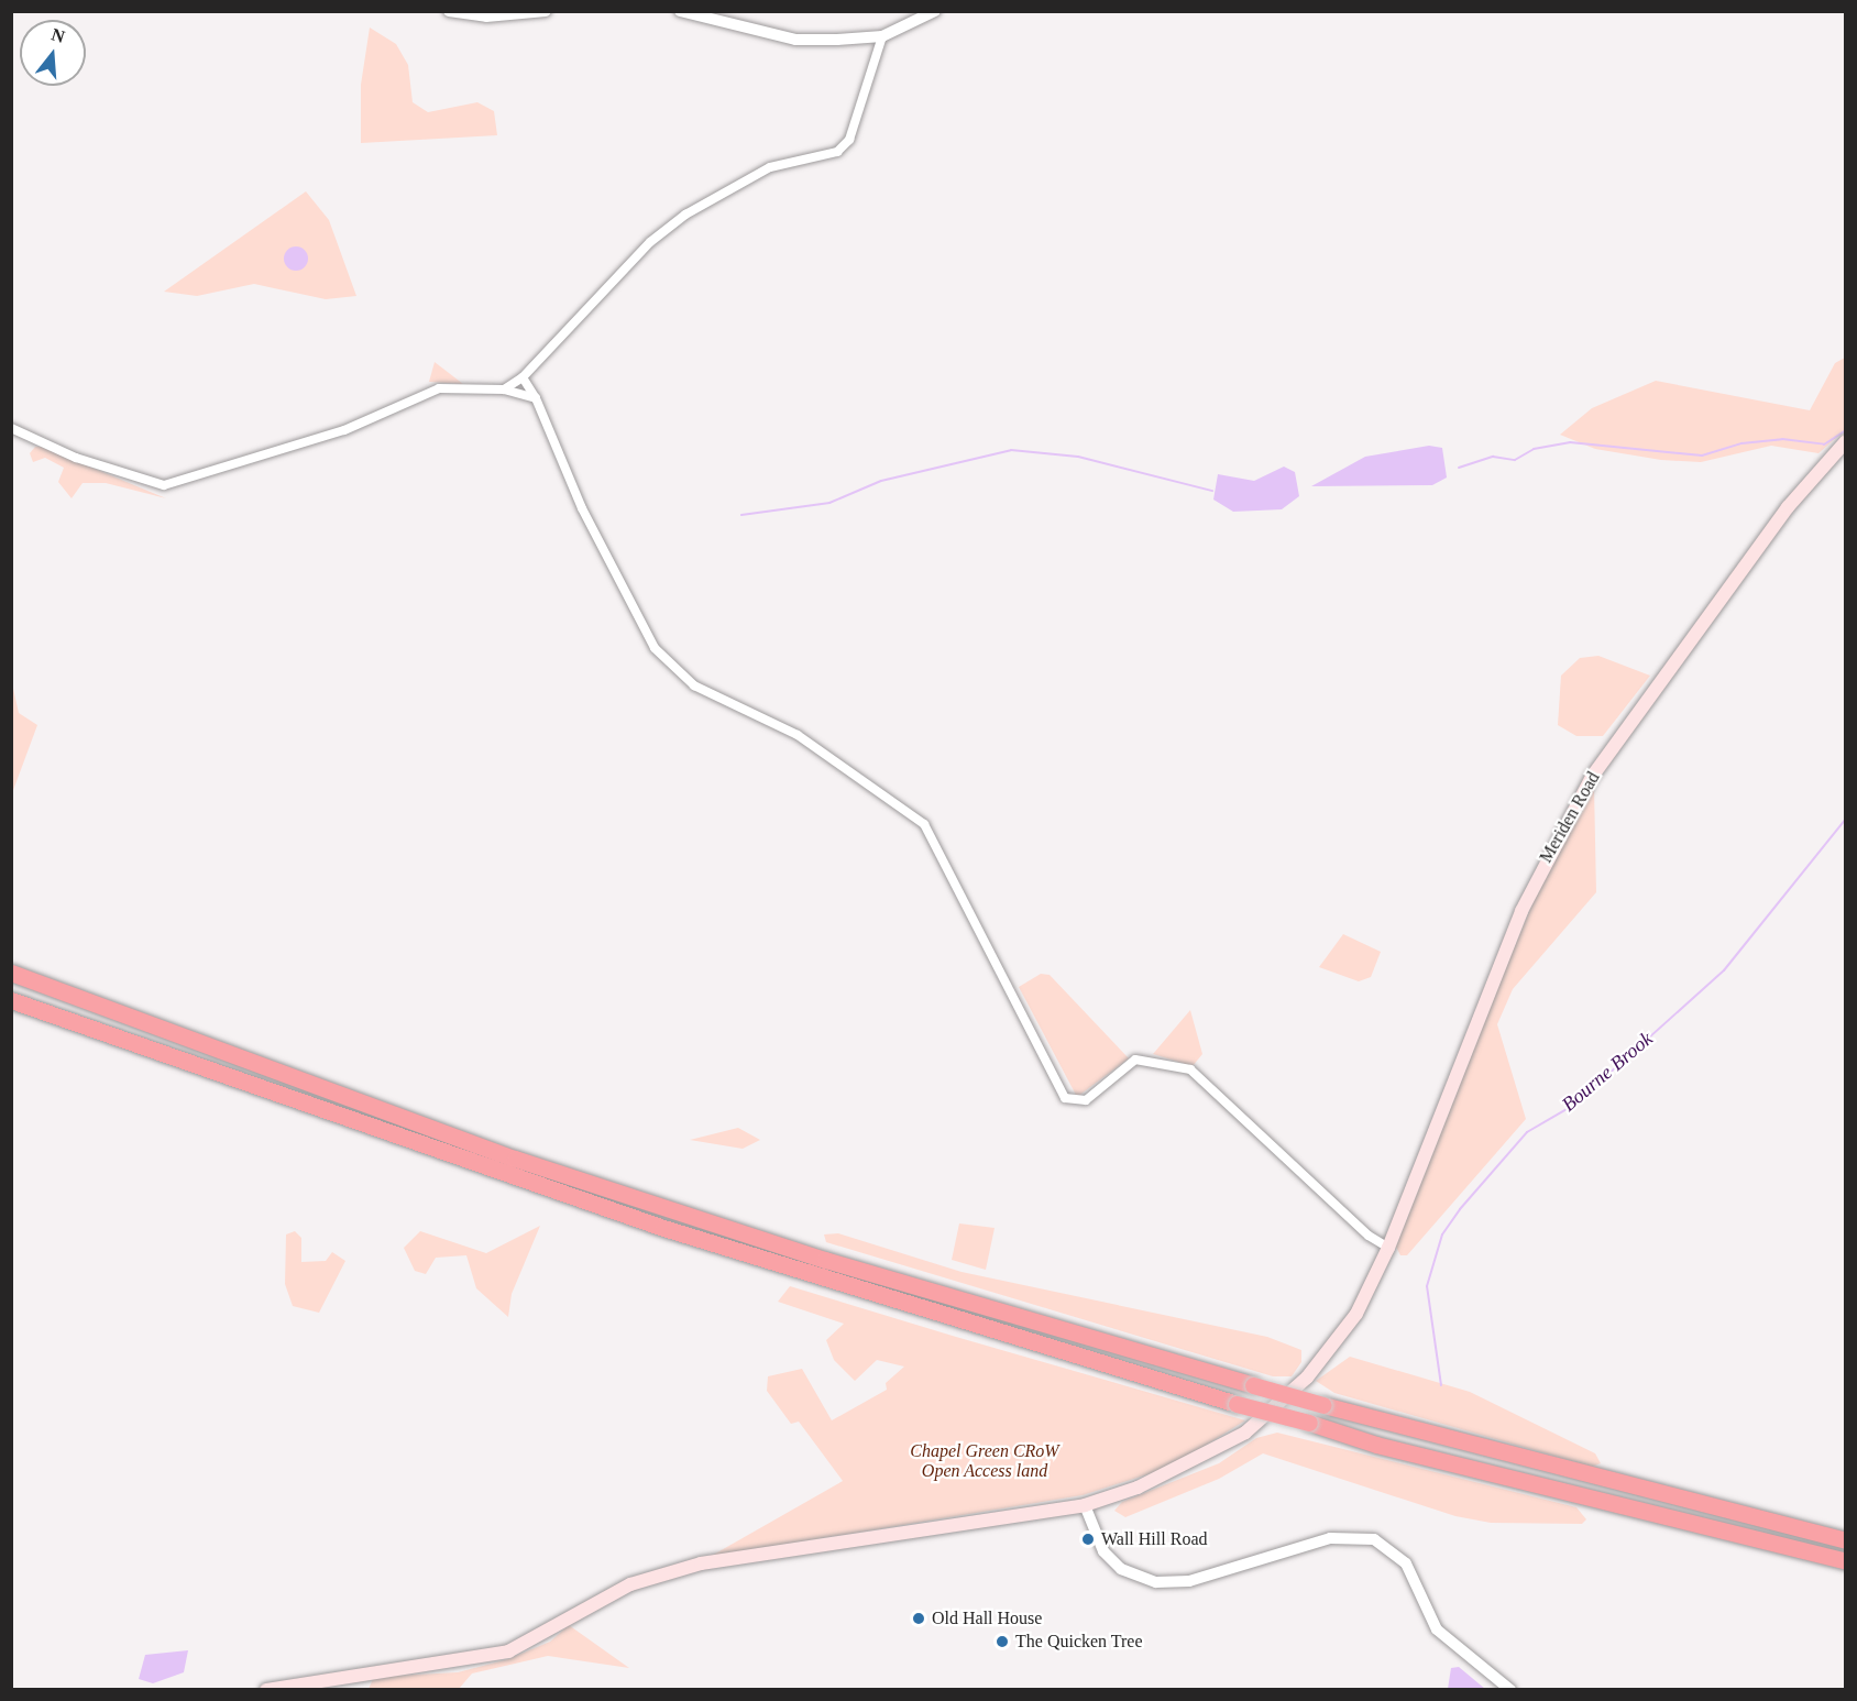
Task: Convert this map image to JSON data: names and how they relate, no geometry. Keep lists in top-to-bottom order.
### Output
{
  "streets": {
    "main road": ["Meriden Road"]
  },
  "water": ["Bourne Brook"],
  "parks": ["Chapel Green CRoW Open Access land"],
  "places": ["Wall Hill Road", "Old Hall House", "The Quicken Tree"],
  "north": "top"
}
